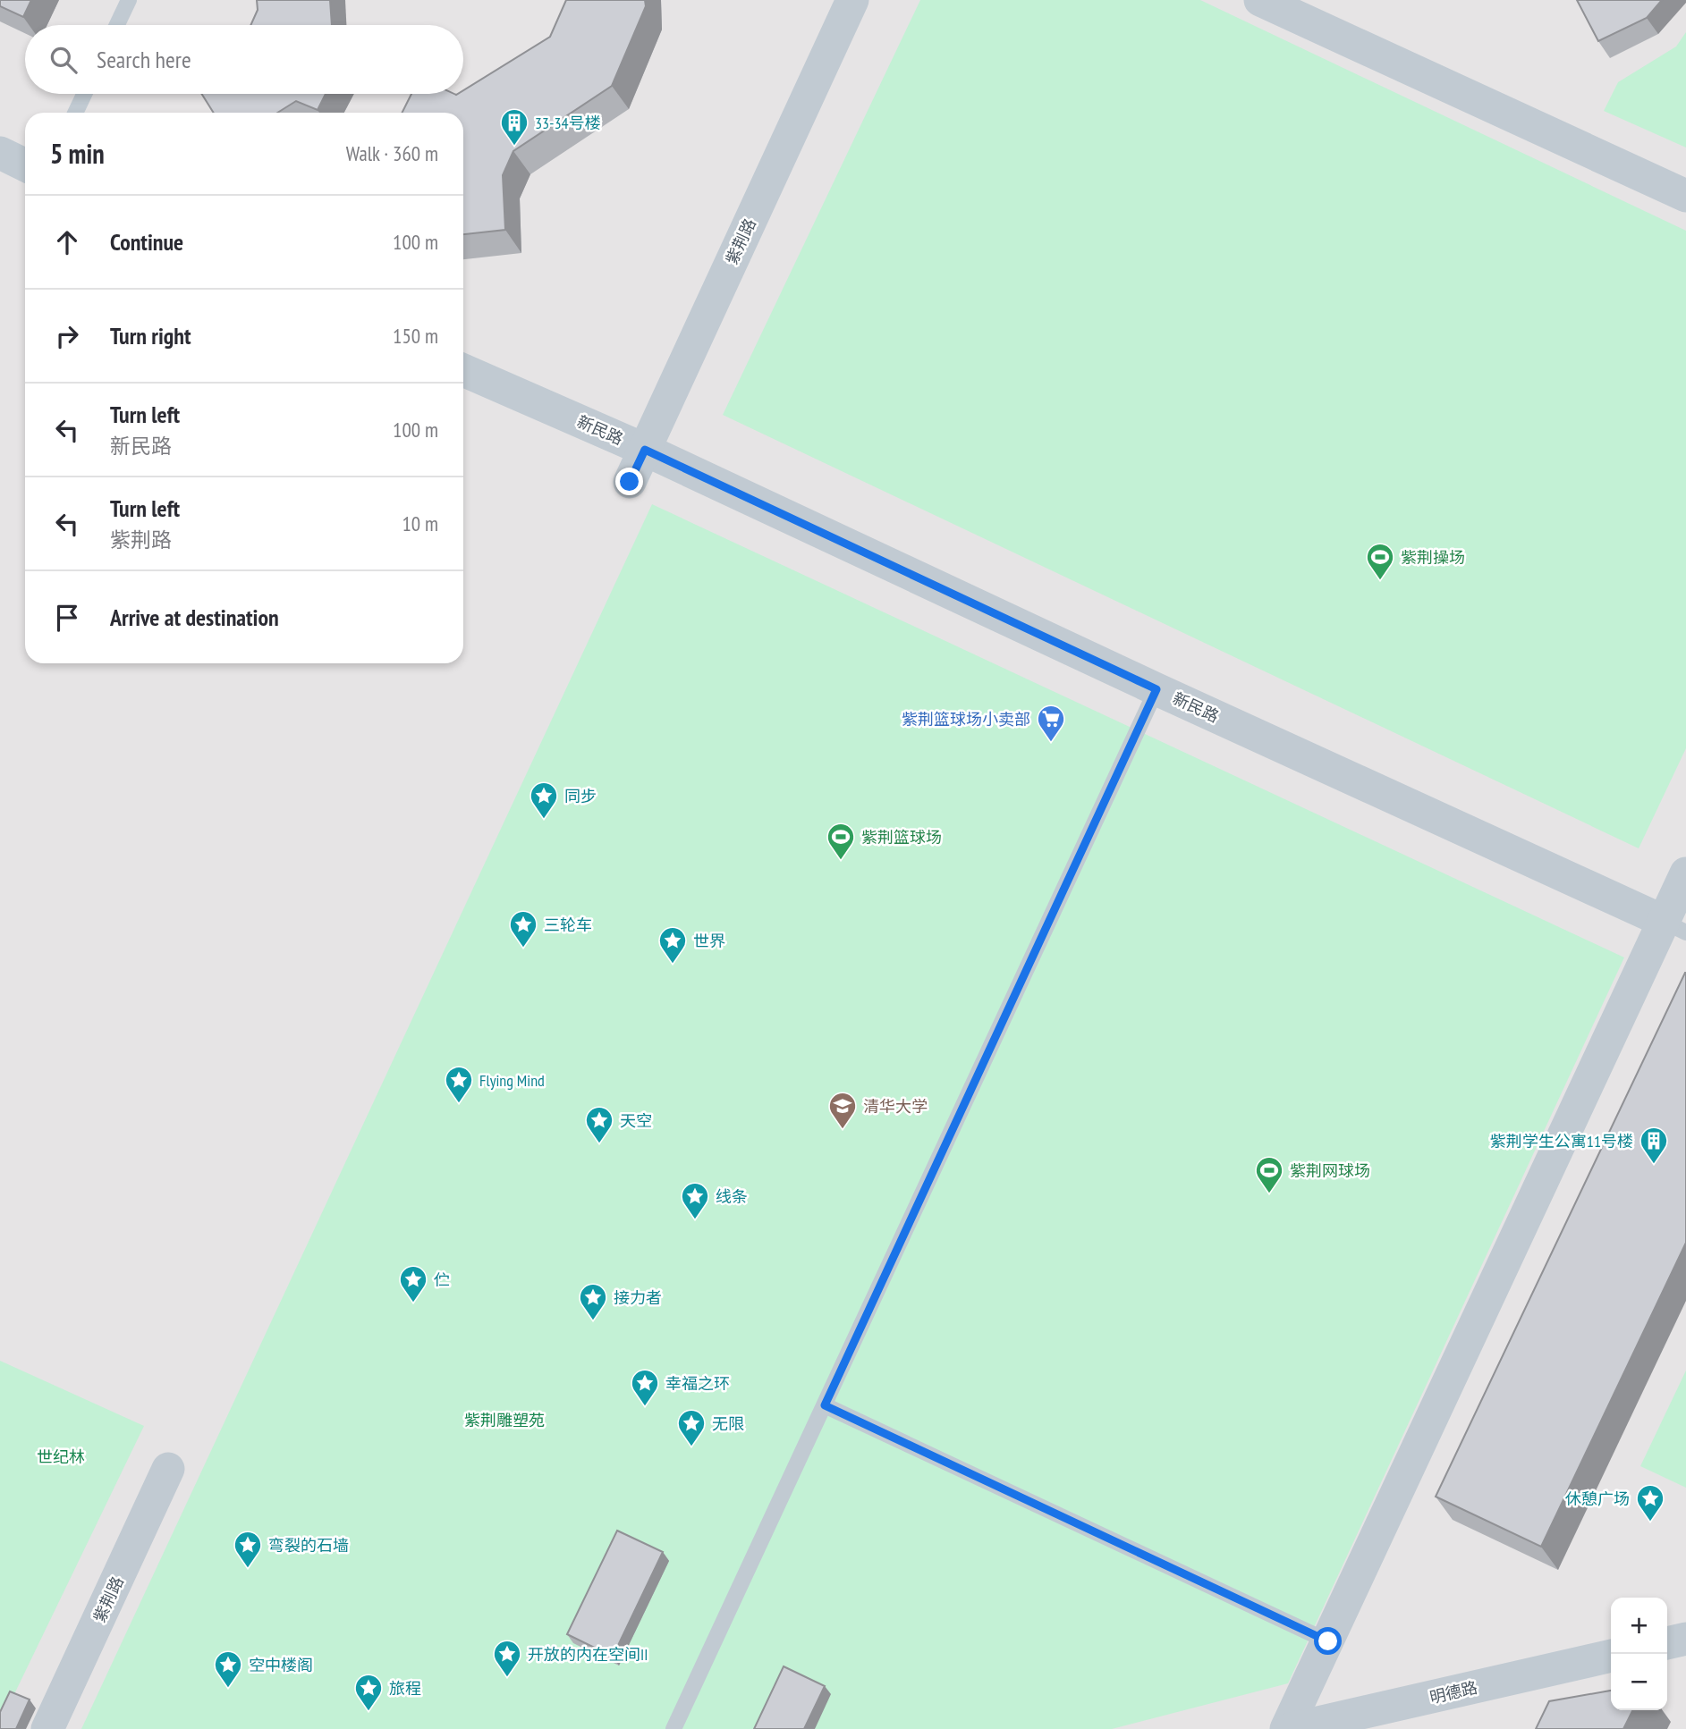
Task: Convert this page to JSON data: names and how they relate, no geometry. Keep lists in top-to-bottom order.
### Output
{
  "streets": {
    "street": ["紫荆路", "新民路", "明德路"]
  },
  "crossings": [
    ["紫荆路", "新民路"]
  ],
  "parks": ["紫荆雕塑苑", "世纪林"],
  "places": {
    "building": ["33-34号楼", "紫荆学生公寓11号楼"],
    "sports": ["紫荆操场", "紫荆篮球场", "紫荆网球场"],
    "supermarket": ["紫荆篮球场小卖部"],
    "place": [
      "同步",
      "三轮车",
      "世界",
      "Flying Mind",
      "天空",
      "线条",
      "伫",
      "接力者",
      "幸福之环",
      "无限",
      "休憩广场",
      "弯裂的石墙",
      "开放的内在空间II",
      "空中楼阁",
      "旅程"
    ],
    "school or university": ["清华大学"]
  },
  "page": {
    "search": "Search here",
    "heading": ["5 min", "Walk · 360 m"],
    "list": [
      ["Continue", "100 m"],
      ["Turn right", "150 m"],
      ["Turn left", "新民路", "100 m"],
      ["Turn left", "紫荆路", "10 m"],
      "Arrive at destination"
    ],
    "map_buttons": ["+", "−"]
  }
}
